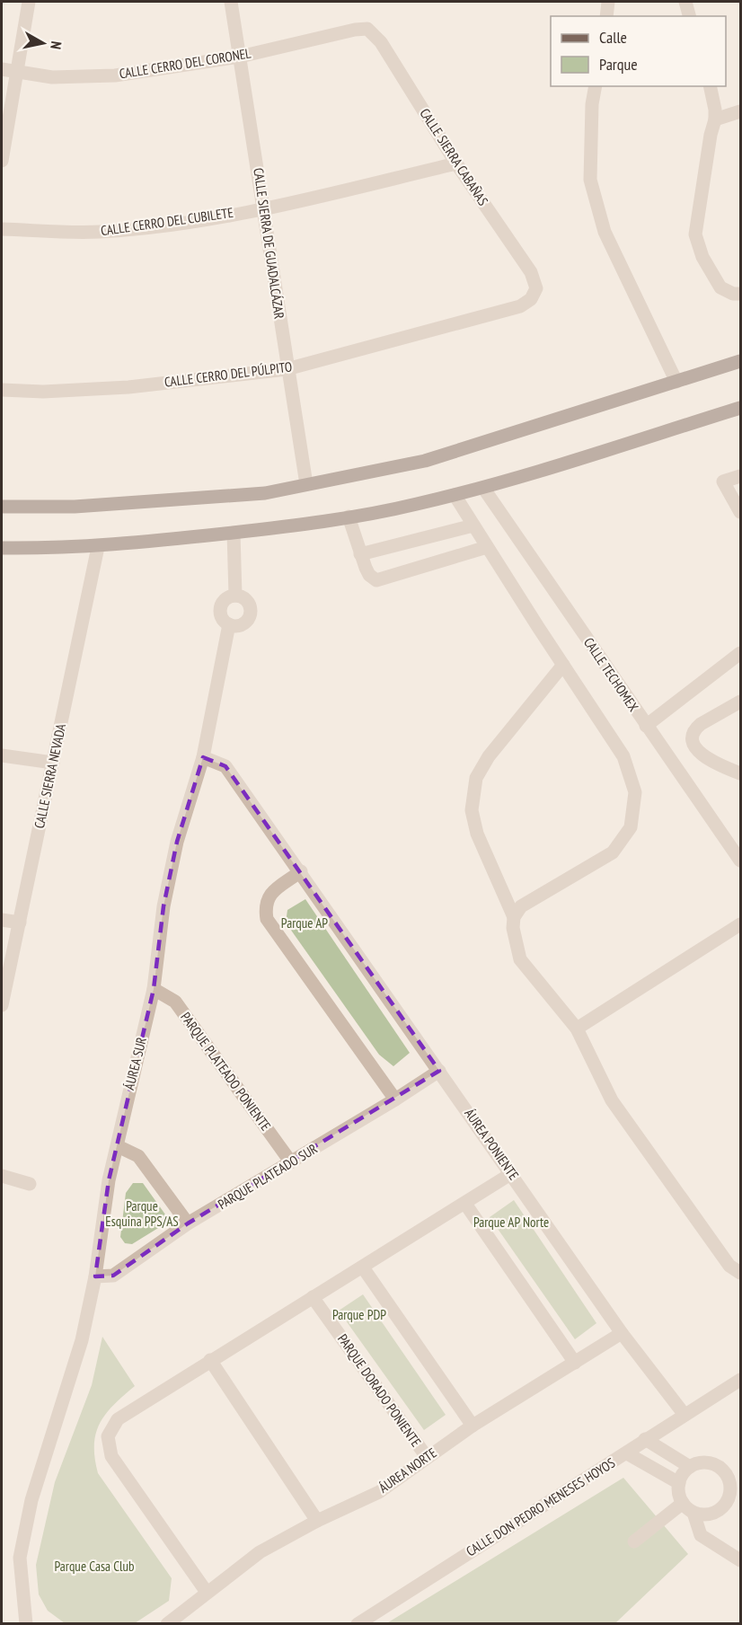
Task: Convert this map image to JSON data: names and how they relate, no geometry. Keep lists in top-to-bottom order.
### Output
{
  "streets": {
    "street": [
      "CALLE CERRO DEL CORONEL",
      "CALLE SIERRA CABAÑAS",
      "CALLE CERRO DEL CUBILETE",
      "CALLE SIERRA DE GUADALCÁZAR",
      "CALLE CERRO DEL PÚLPITO",
      "CALLE TECHOMEX",
      "CALLE SIERRA NEVADA",
      "ÁUREA SUR",
      "PARQUE PLATEADO PONIENTE",
      "ÁUREA PONIENTE",
      "PARQUE PLATEADO SUR",
      "PARQUE DORADO PONIENTE",
      "ÁUREA NORTE",
      "CALLE DON PEDRO MENESES HOYOS"
    ]
  },
  "crossings": [
    ["CALLE CERRO DEL CORONEL", "CALLE SIERRA CABAÑAS"],
    ["CALLE CERRO DEL CORONEL", "CALLE SIERRA DE GUADALCÁZAR"],
    ["CALLE SIERRA CABAÑAS", "CALLE CERRO DEL CUBILETE"],
    ["CALLE SIERRA CABAÑAS", "CALLE CERRO DEL PÚLPITO"],
    ["CALLE CERRO DEL CUBILETE", "CALLE SIERRA DE GUADALCÁZAR"],
    ["CALLE SIERRA DE GUADALCÁZAR", "CALLE CERRO DEL PÚLPITO"],
    ["ÁUREA SUR", "PARQUE PLATEADO PONIENTE"],
    ["ÁUREA SUR", "ÁUREA PONIENTE"],
    ["ÁUREA SUR", "PARQUE PLATEADO SUR"],
    ["PARQUE PLATEADO PONIENTE", "PARQUE PLATEADO SUR"],
    ["ÁUREA PONIENTE", "PARQUE PLATEADO SUR"],
    ["ÁUREA PONIENTE", "ÁUREA NORTE"],
    ["ÁUREA PONIENTE", "CALLE DON PEDRO MENESES HOYOS"],
    ["PARQUE DORADO PONIENTE", "ÁUREA NORTE"]
  ],
  "parks": [
    "Parque AP",
    "Parque Esquina PPS/AS",
    "Parque AP Norte",
    "Parque PDP",
    "Parque Casa Club"
  ],
  "legend": ["Calle", "Parque"],
  "north": "right"
}
